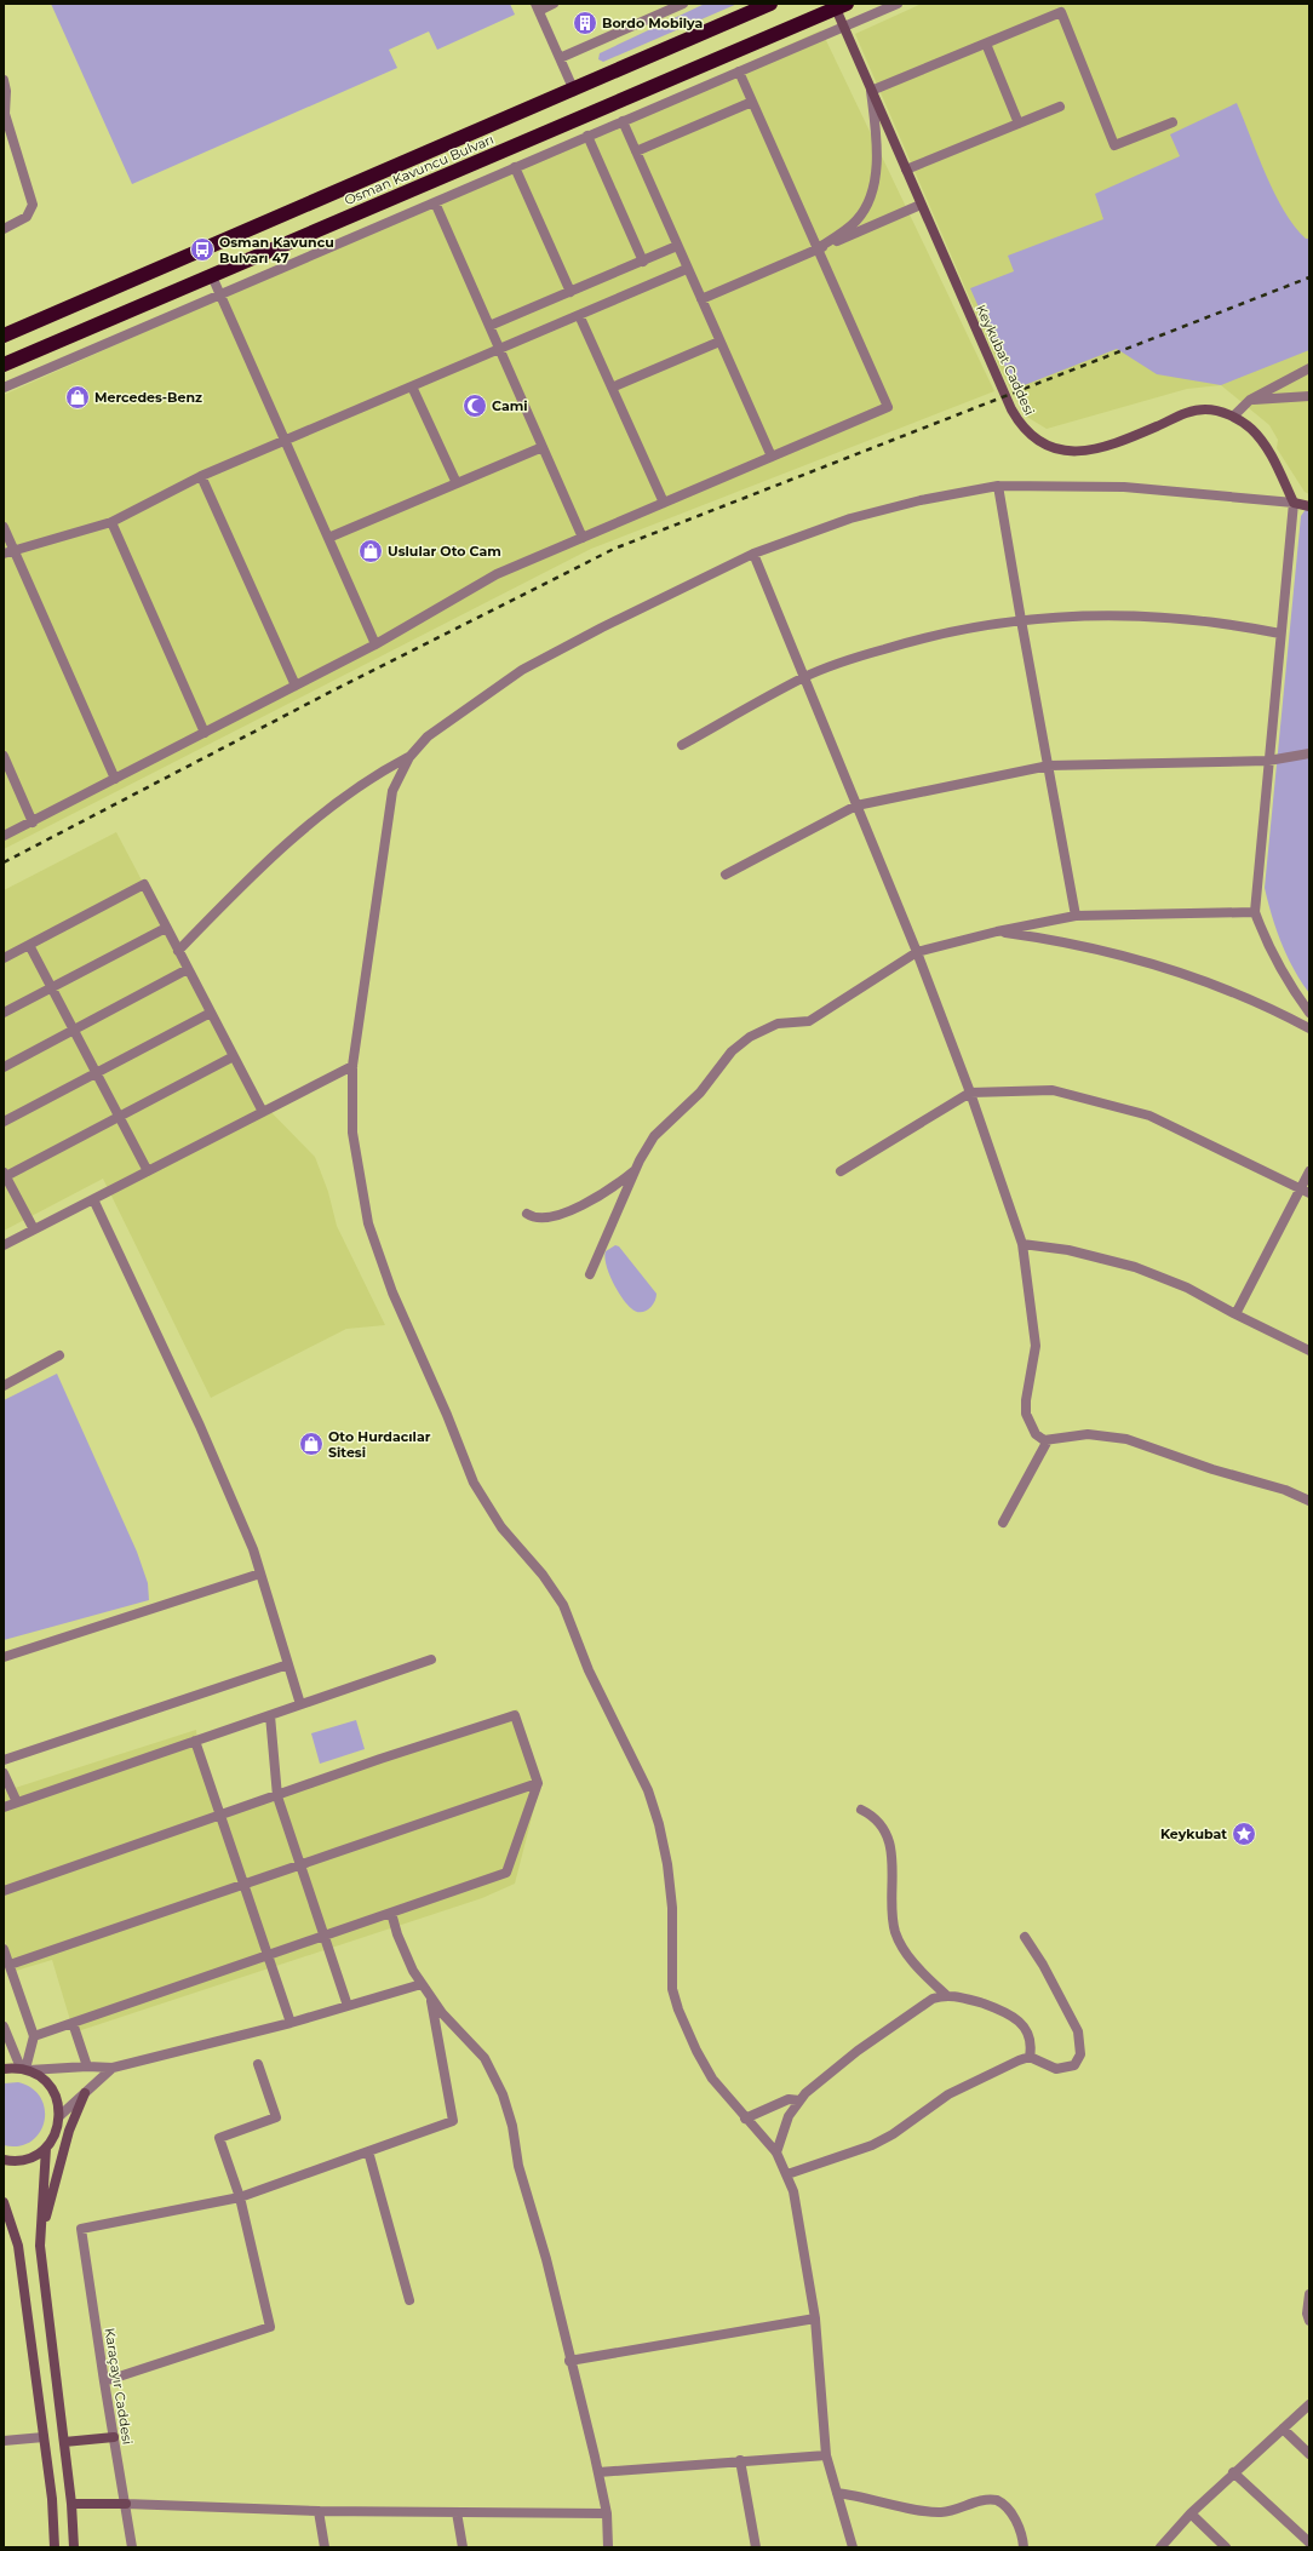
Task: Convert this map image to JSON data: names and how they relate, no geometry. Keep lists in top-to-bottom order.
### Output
{
  "streets": {
    "highway": ["Osman Kavuncu Bulvarı"],
    "street": ["Keykubat Caddesi", "Karaçayır Caddesi"]
  },
  "crossings": [
    ["Osman Kavuncu Bulvarı", "Keykubat Caddesi"]
  ],
  "places": {
    "building": ["Bordo Mobilya"],
    "bus stop": ["Osman Kavuncu Bulvarı 47"],
    "shop": ["Mercedes-Benz", "Uslular Oto Cam", "Oto Hurdacılar Sitesi"],
    "mosque": ["Cami"],
    "place": ["Keykubat"]
  }
}
